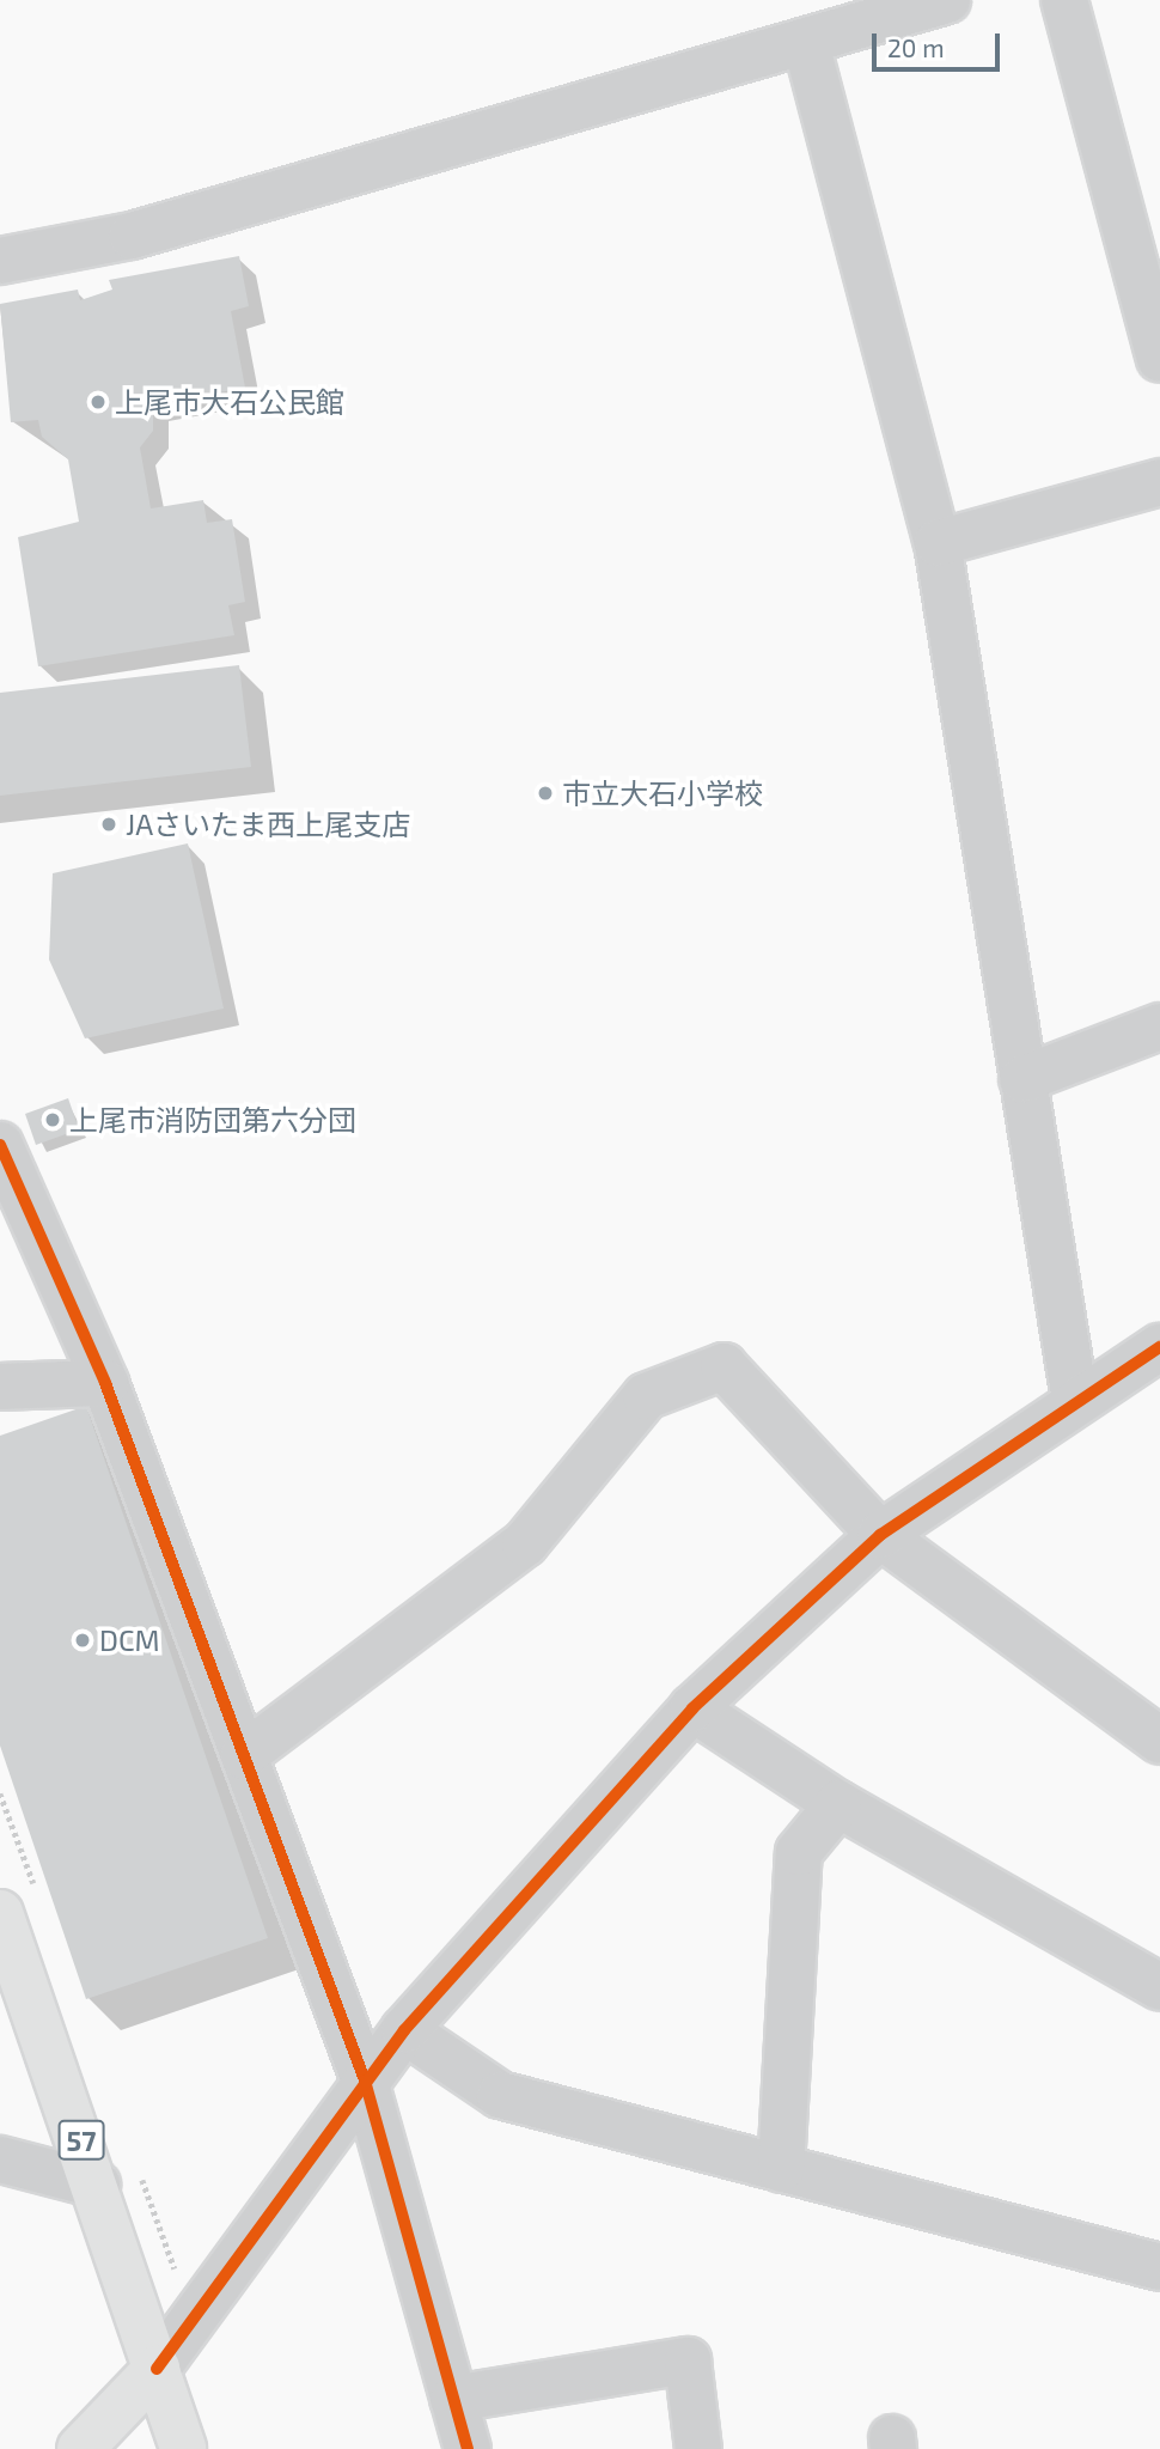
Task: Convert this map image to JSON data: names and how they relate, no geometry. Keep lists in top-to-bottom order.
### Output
{
  "streets": {
    "main road": ["57"]
  },
  "places": [
    "上尾市大石公民館",
    "市立大石小学校",
    "JAさいたま西上尾支店",
    "上尾市消防団第六分団",
    "DCM"
  ],
  "scale_bar": "20 m"
}
